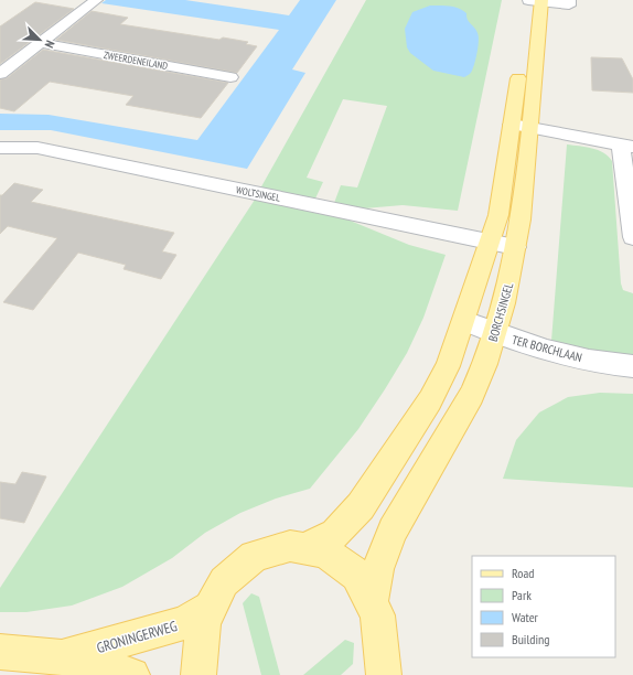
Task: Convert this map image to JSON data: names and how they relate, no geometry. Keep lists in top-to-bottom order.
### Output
{
  "streets": {
    "main road": ["BORCHSINGEL", "GRONINGERWEG"],
    "street": ["ZWEERDENEILAND", "WOLTSINGEL", "TER BORCHLAAN"]
  },
  "crossings": [
    ["WOLTSINGEL", "BORCHSINGEL"],
    ["BORCHSINGEL", "TER BORCHLAAN"]
  ],
  "legend": [
    "Road",
    "Park",
    "Water",
    "Building"
  ],
  "north": "bottom right"
}
